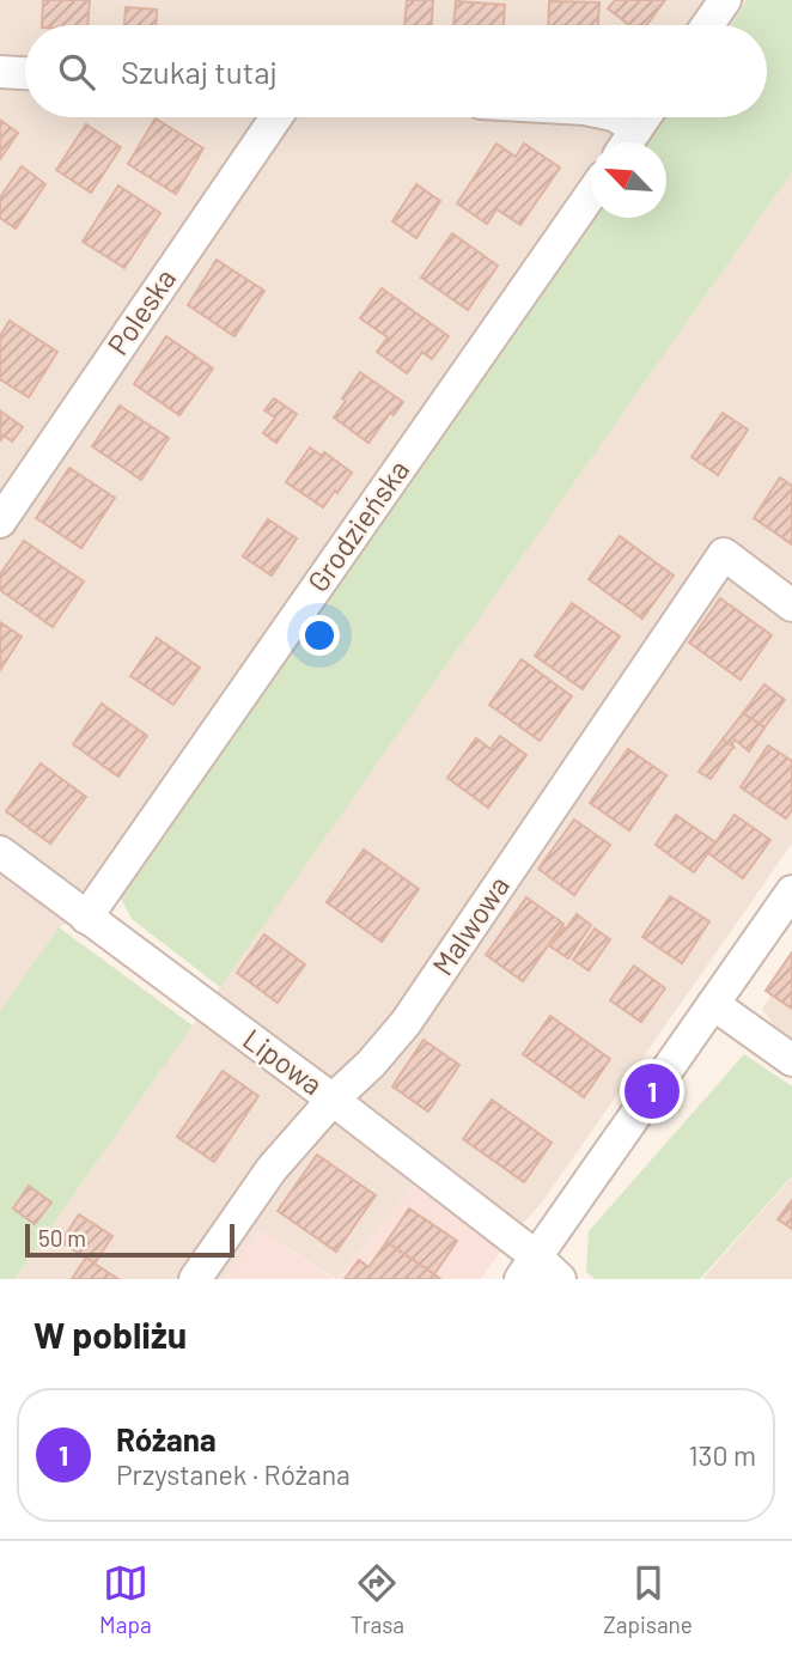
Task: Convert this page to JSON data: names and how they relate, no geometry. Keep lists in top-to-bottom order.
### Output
{
  "streets": {
    "street": [
      "Poleska",
      "Grodzieńska",
      "Malwowa",
      "Lipowa"
    ]
  },
  "crossings": [
    ["Grodzieńska", "Lipowa"],
    ["Malwowa", "Lipowa"]
  ],
  "scale_bar": "50 m",
  "north": "top left",
  "page": {
    "search": "Szukaj tutaj",
    "pins": "1",
    "scale": "50 m",
    "heading": "W pobliżu",
    "list": [
      {
        "mark": "1",
        "name": "Różana",
        "note": "Przystanek · Różana",
        "value": "130 m"
      }
    ],
    "nav": ["Mapa", "Trasa", "Zapisane"]
  }
}
